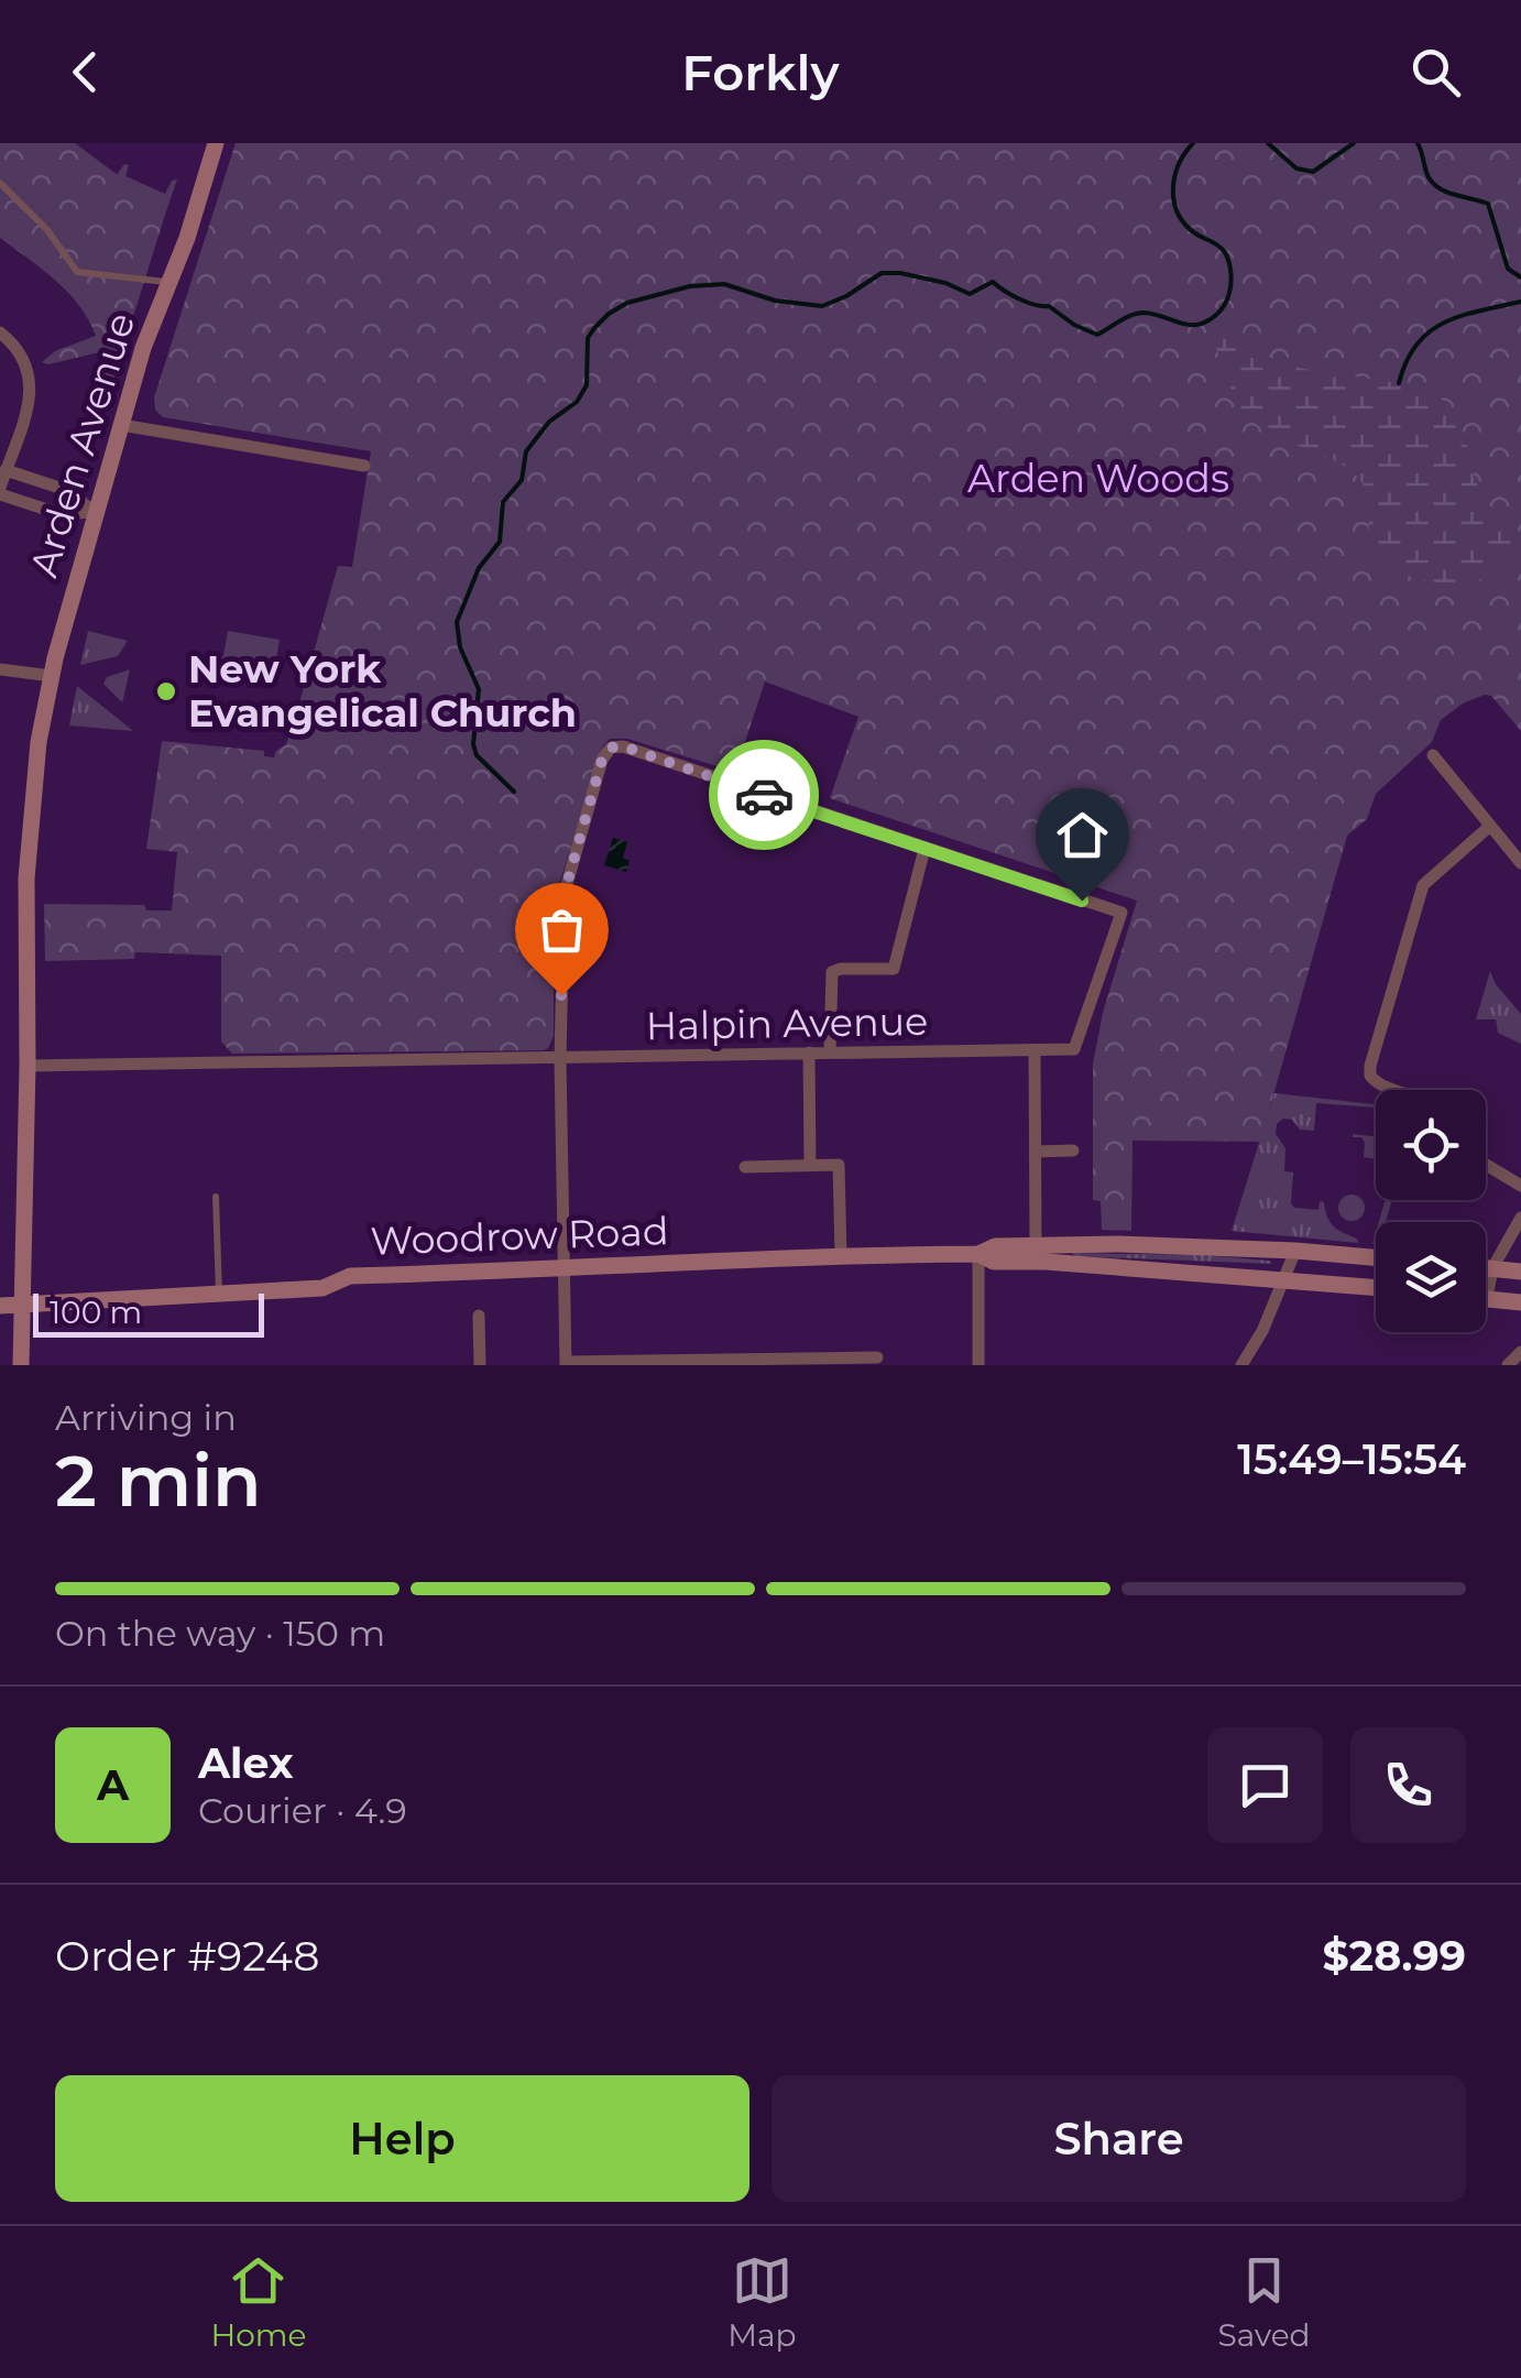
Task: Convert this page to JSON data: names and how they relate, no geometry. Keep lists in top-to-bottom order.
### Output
{
  "streets": {
    "street": ["Arden Avenue", "Halpin Avenue", "Woodrow Road"]
  },
  "crossings": [
    ["Arden Avenue", "Halpin Avenue"],
    ["Arden Avenue", "Woodrow Road"]
  ],
  "parks": ["Arden Woods"],
  "places": ["New York Evangelical Church"],
  "scale_bar": "100 m",
  "page": {
    "header": "Forkly",
    "scale": "100 m",
    "heading": ["2 min", "Arriving in", "15:49–15:54"],
    "panel": [
      "Alex",
      "Courier · 4.9",
      "Order #9248",
      "$28.99"
    ],
    "bar": "On the way · 150 m",
    "round": "A",
    "buttons": ["Help", "Share"],
    "tabs": ["Home", "Map", "Saved"]
  }
}
